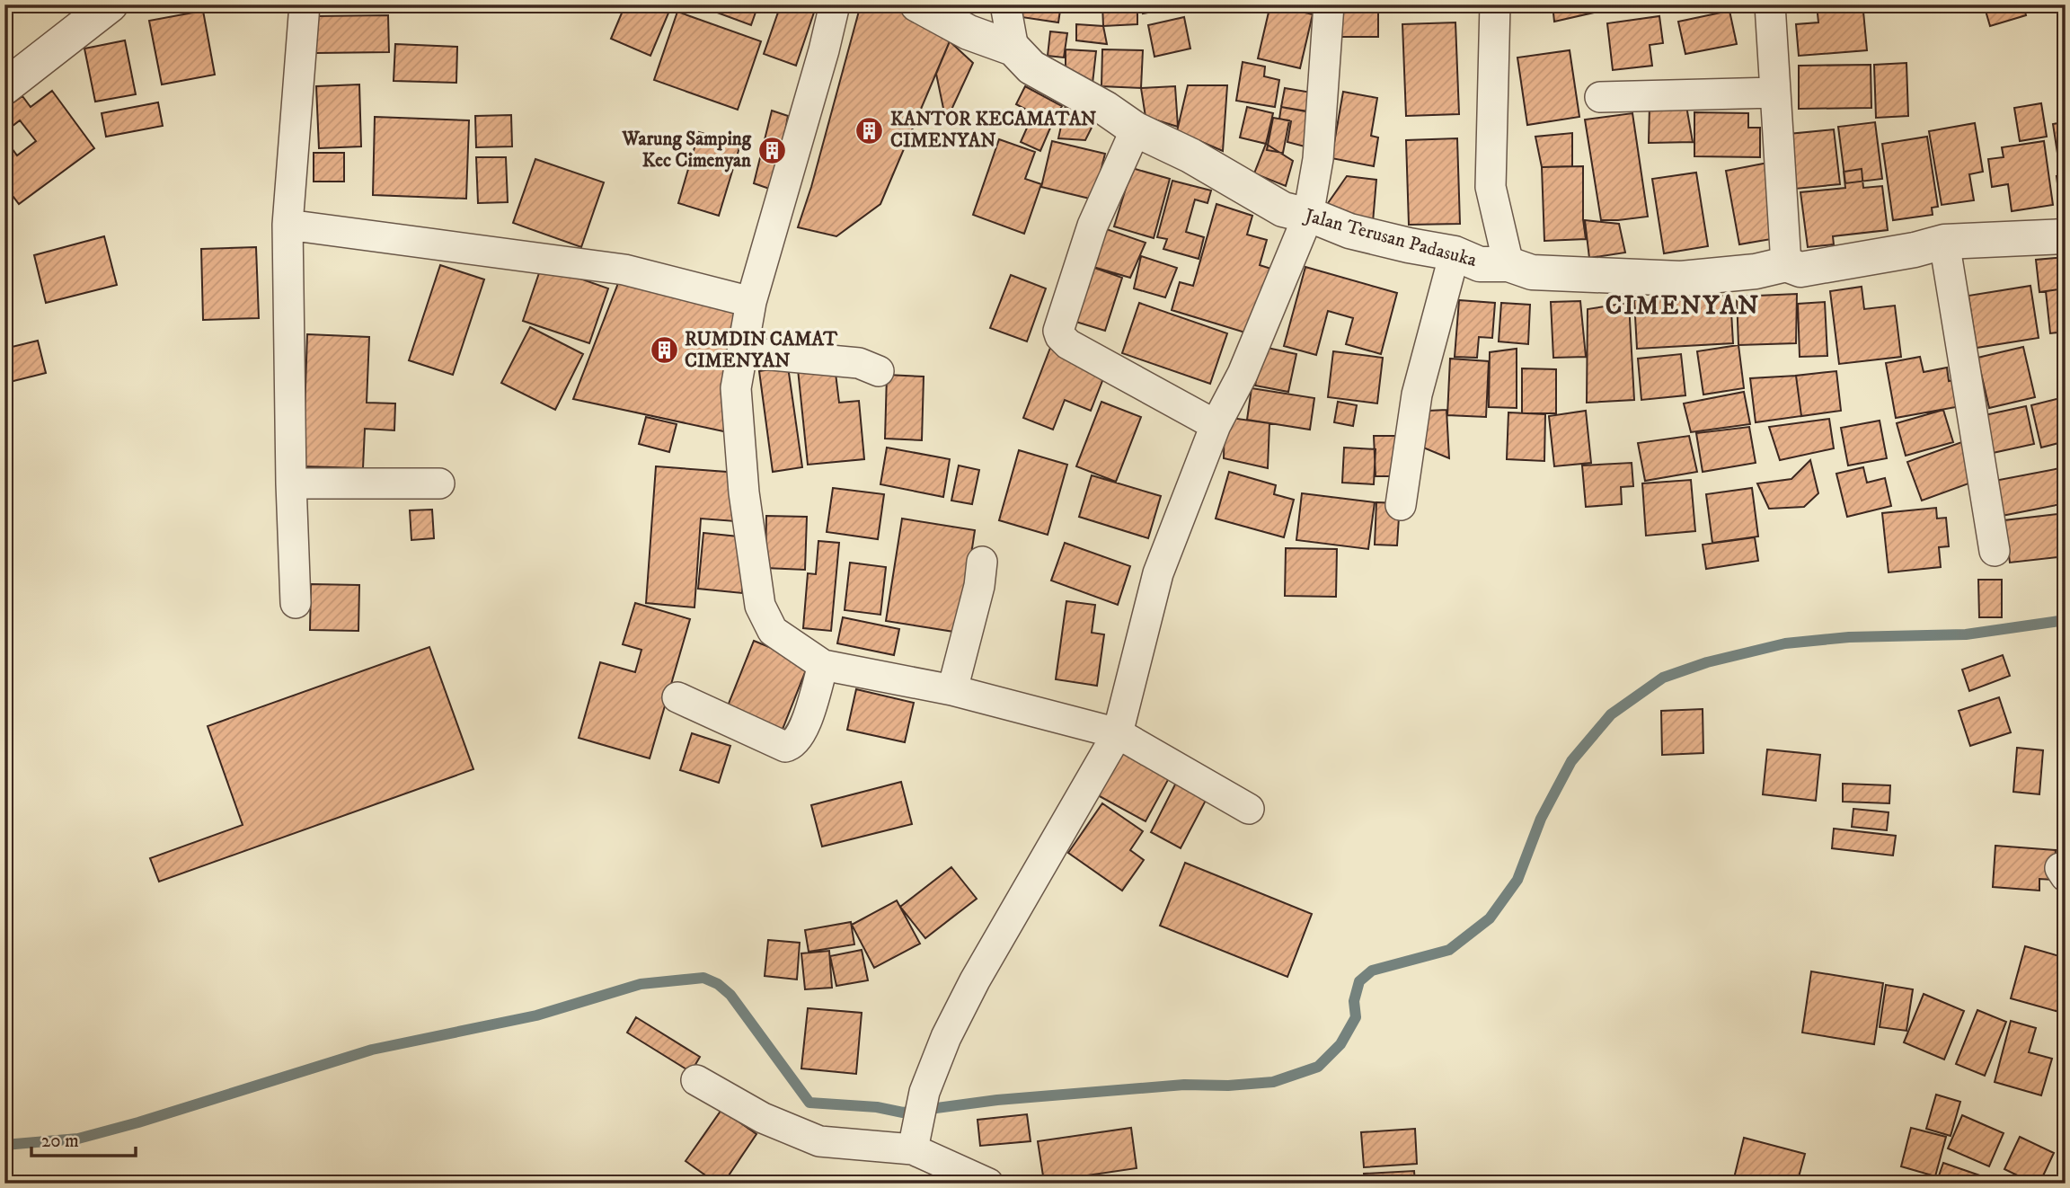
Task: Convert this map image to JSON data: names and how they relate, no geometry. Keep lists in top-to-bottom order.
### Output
{
  "streets": {
    "street": ["Jalan Terusan Padasuka"]
  },
  "districts": ["CIMENYAN"],
  "places": {
    "building": ["KANTOR KECAMATAN CIMENYAN", "Warung Samping Kec Cimenyan", "RUMDIN CAMAT CIMENYAN"]
  },
  "scale_bar": "20 m"
}
